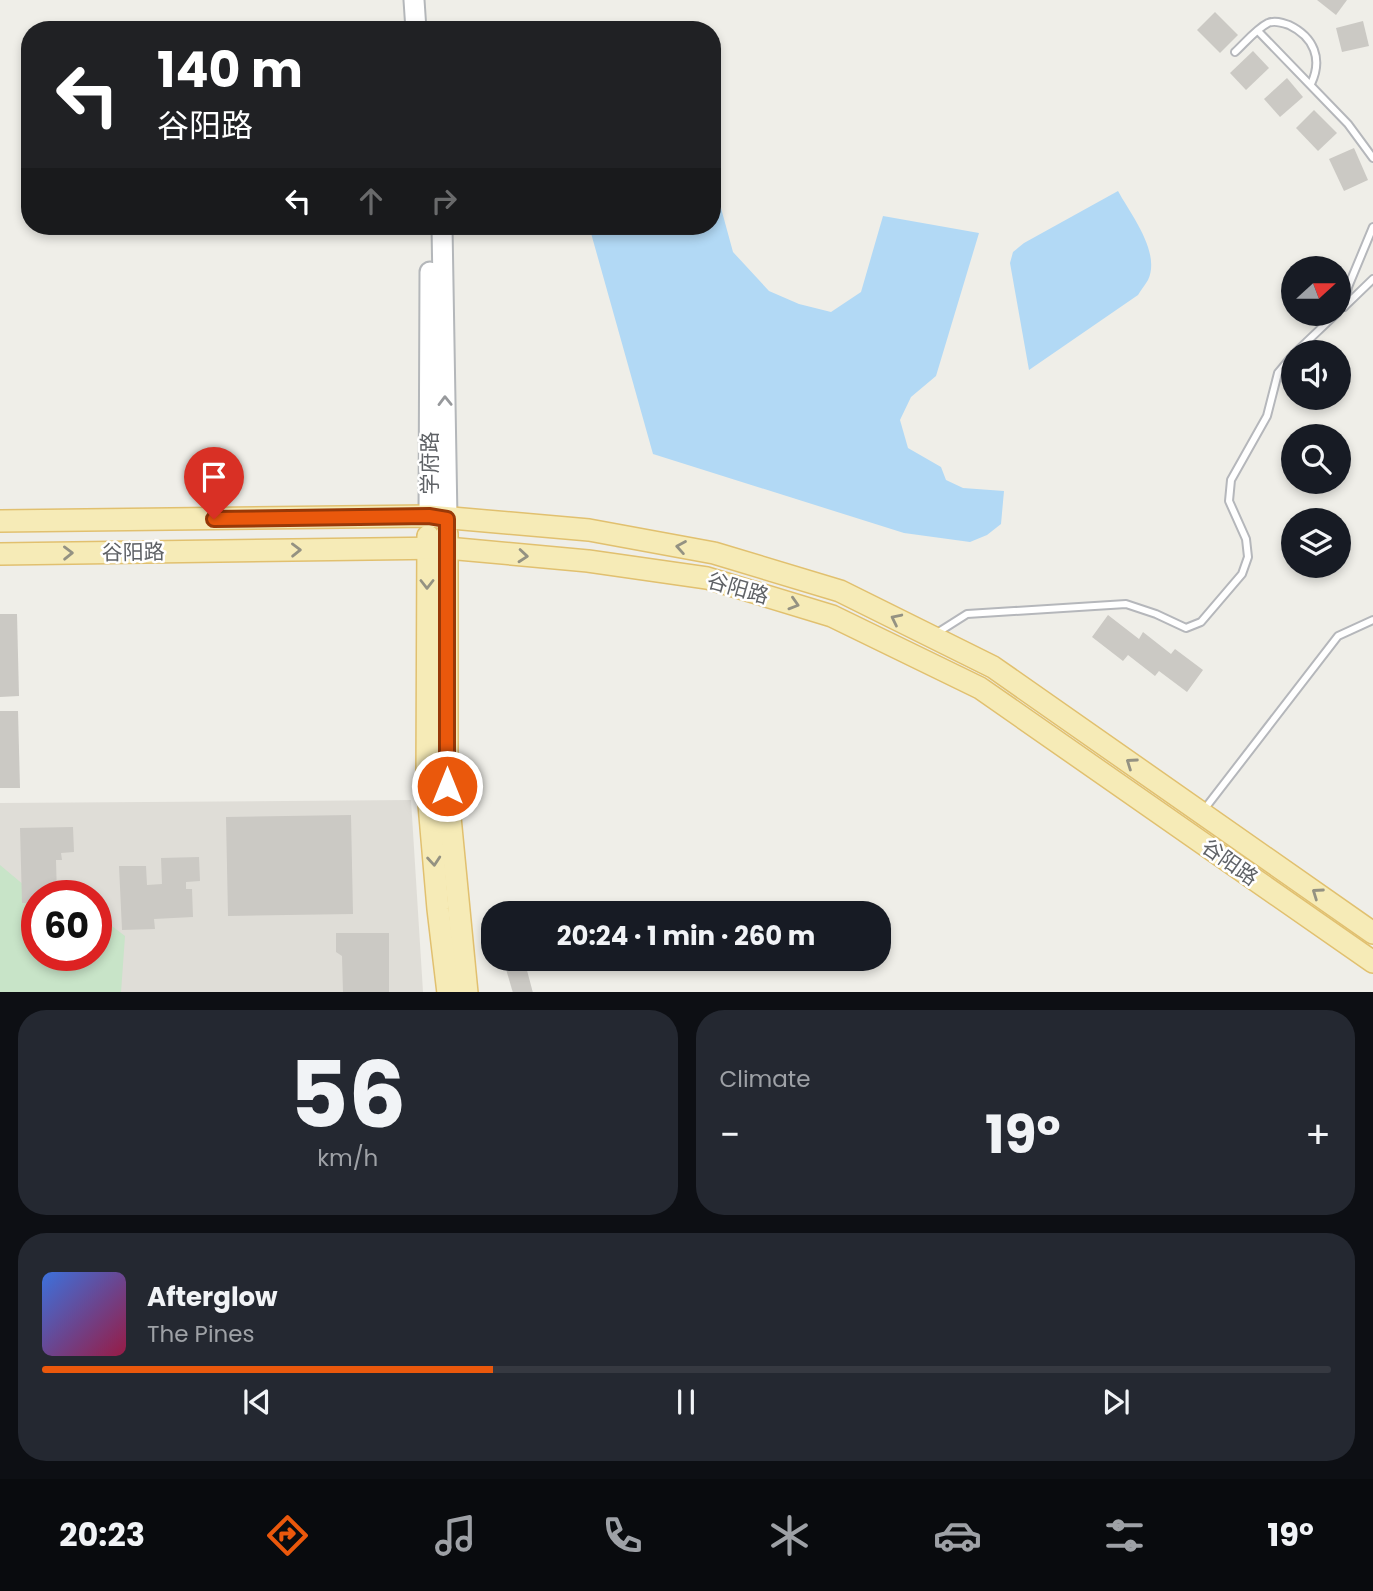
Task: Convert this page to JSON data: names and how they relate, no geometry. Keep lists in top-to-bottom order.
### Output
{
  "streets": {
    "main road": ["学府路", "谷阳路"]
  },
  "crossings": [
    ["学府路", "谷阳路"]
  ],
  "north": "right",
  "page": {
    "turn": ["140 m", "谷阳路"],
    "limit": "60",
    "trip": "20:24 · 1 min · 260 m",
    "tile": [
      ["56", "km/h"],
      "Climate"
    ],
    "heat": ["−", "19°", "+"],
    "song": ["Afterglow", "The Pines"],
    "tabs": ["20:23", "19°"]
  }
}
